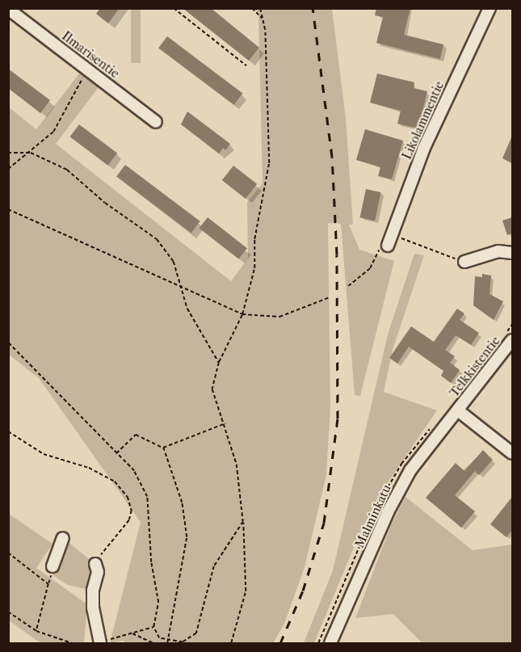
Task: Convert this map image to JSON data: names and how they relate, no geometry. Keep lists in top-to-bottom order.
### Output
{
  "streets": {
    "street": [
      "Ilmarisentie",
      "Likolammentie",
      "Telkkistentie",
      "Malminkatu"
    ]
  },
  "crossings": [
    ["Telkkistentie", "Malminkatu"]
  ]
}
